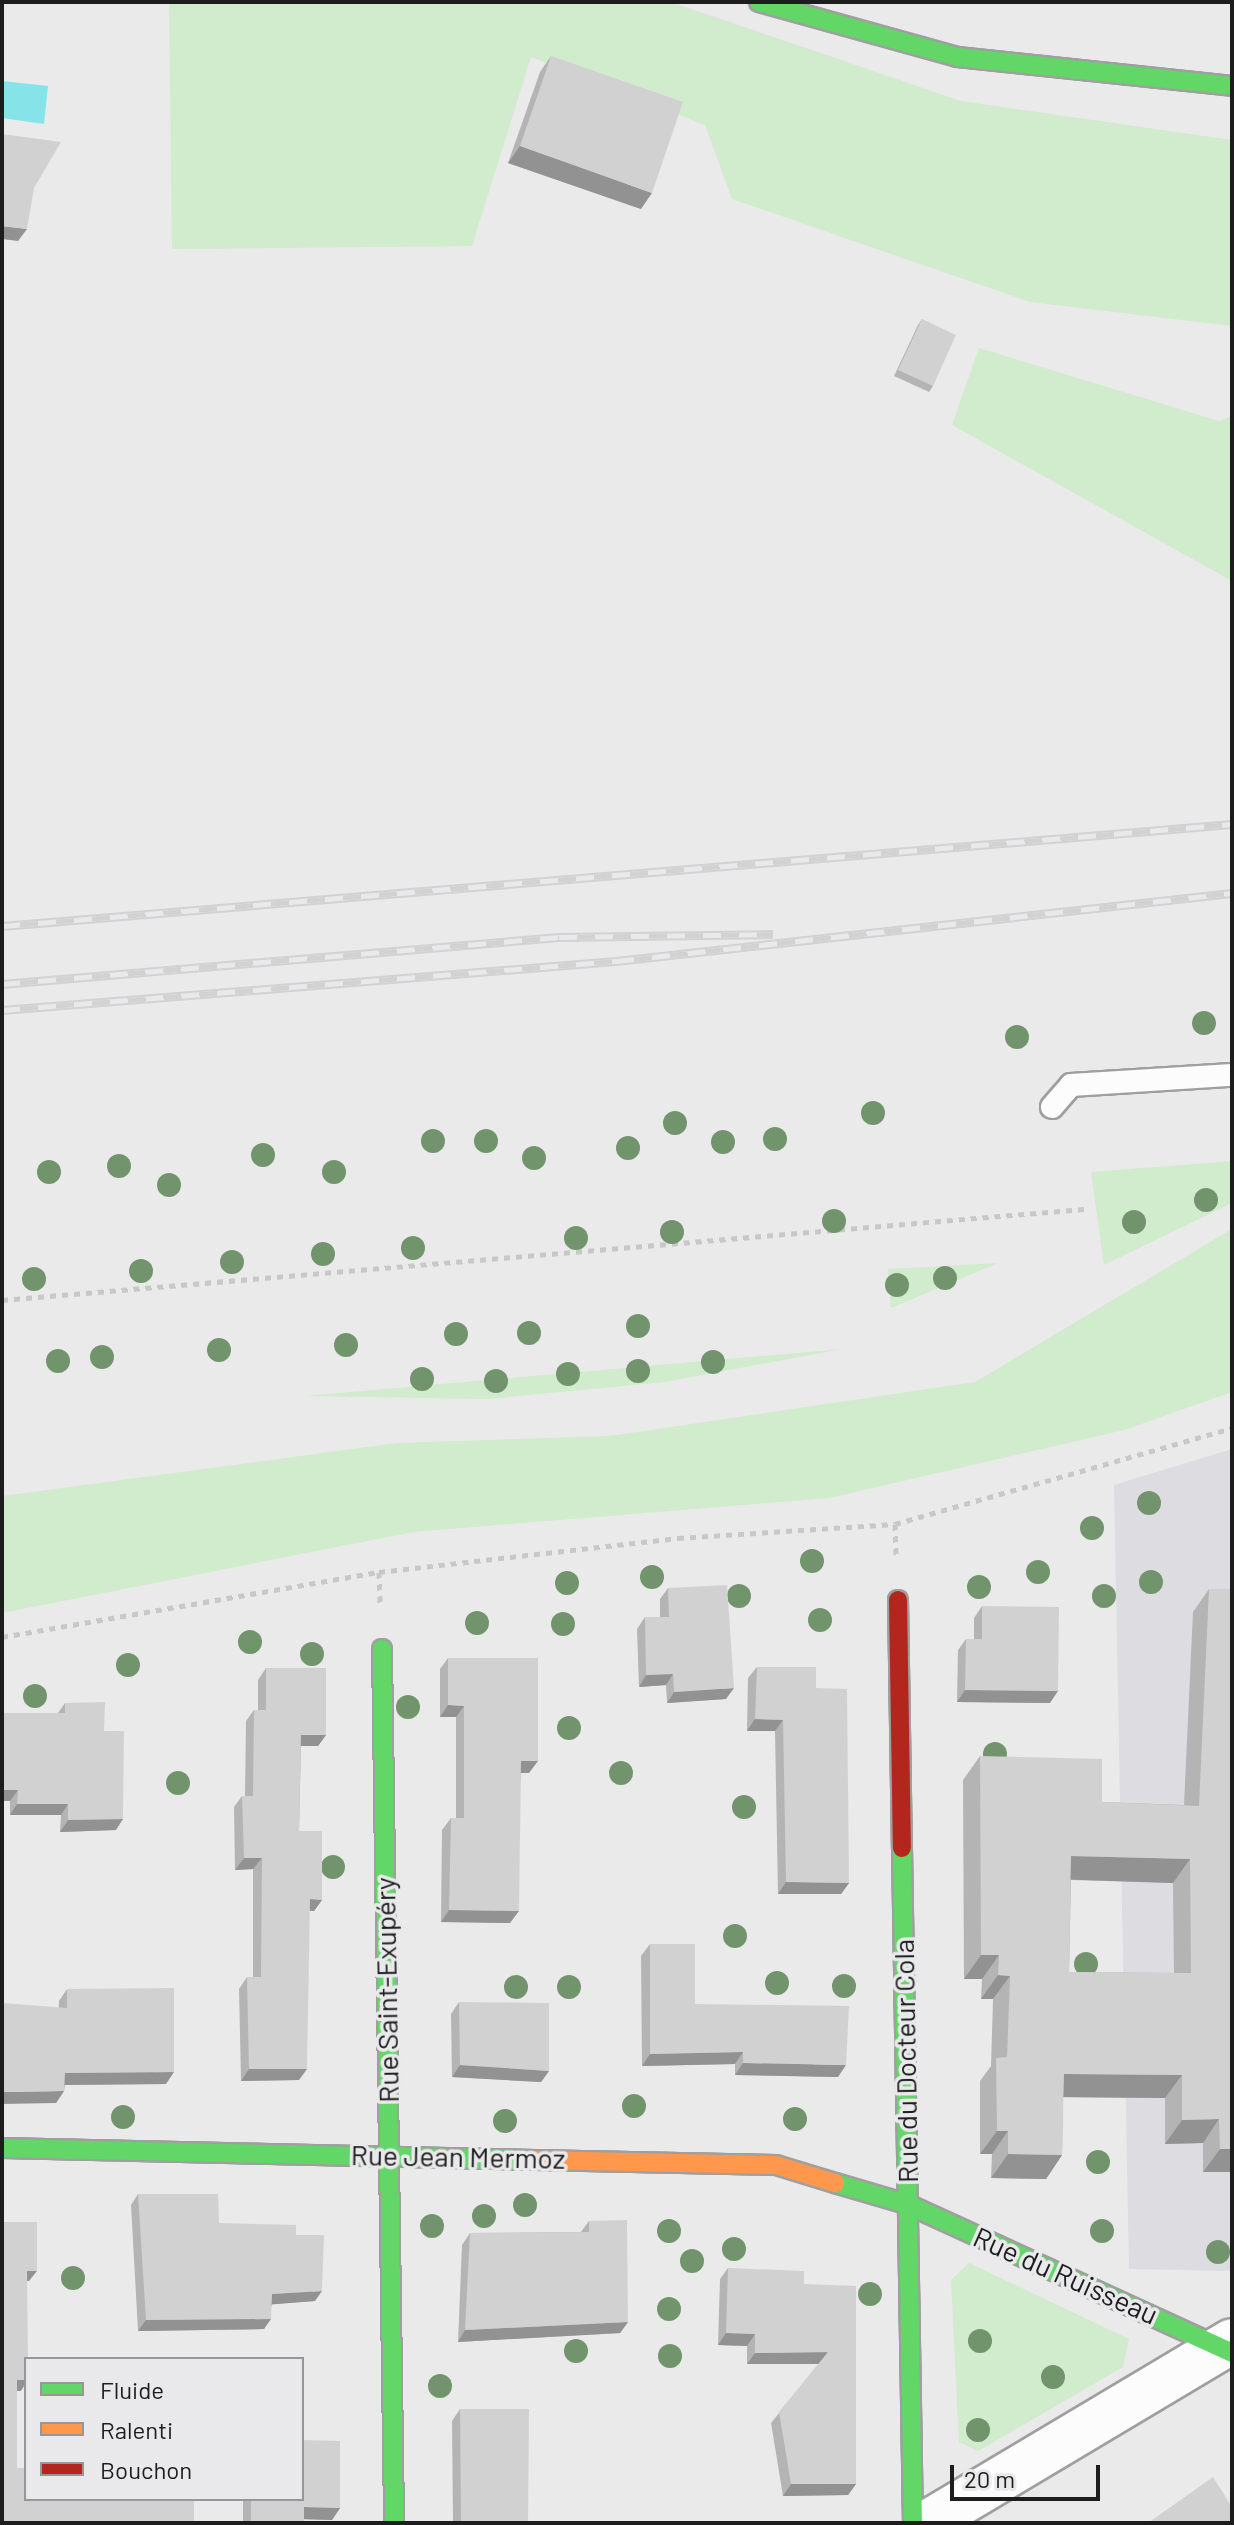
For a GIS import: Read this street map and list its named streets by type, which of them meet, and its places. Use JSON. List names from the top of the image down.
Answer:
{
  "streets": {
    "street": [
      "Rue Saint-Exupéry",
      "Rue du Docteur Cola",
      "Rue Jean Mermoz",
      "Rue du Ruisseau"
    ]
  },
  "crossings": [
    ["Rue Saint-Exupéry", "Rue Jean Mermoz"],
    ["Rue du Docteur Cola", "Rue Jean Mermoz"],
    ["Rue du Docteur Cola", "Rue du Ruisseau"],
    ["Rue Jean Mermoz", "Rue du Ruisseau"]
  ],
  "legend": ["Fluide", "Ralenti", "Bouchon"],
  "scale_bar": "20 m"
}
